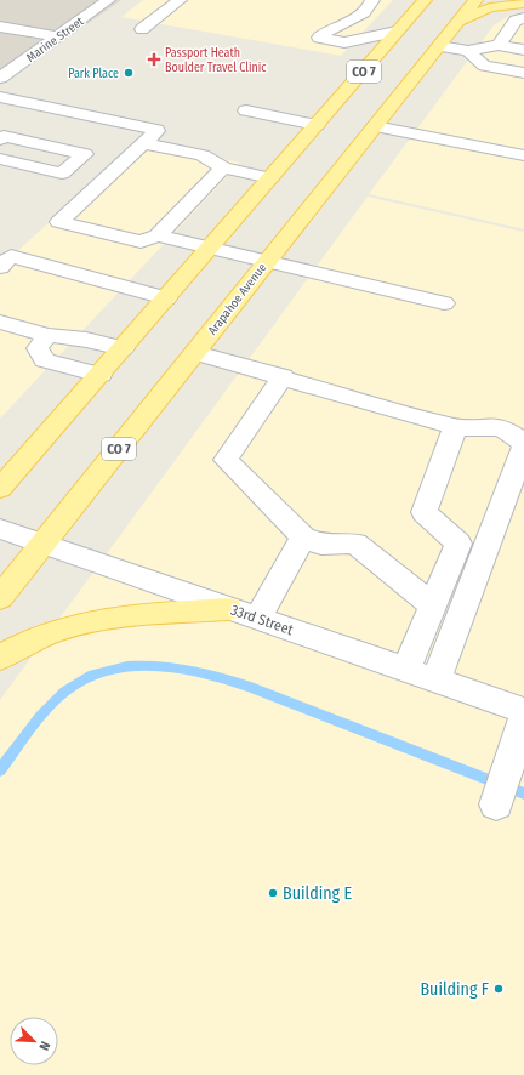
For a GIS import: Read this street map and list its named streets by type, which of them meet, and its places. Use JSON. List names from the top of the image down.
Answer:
{
  "streets": {
    "main road": ["CO 7", "Arapahoe Avenue"],
    "street": ["Marine Street", "33rd Street"]
  },
  "crossings": [
    ["Arapahoe Avenue", "33rd Street"]
  ],
  "places": {
    "health": ["Passport Heath Boulder Travel Clinic"],
    "other": ["Park Place", "Building E", "Building F"]
  },
  "north": "bottom right"
}
